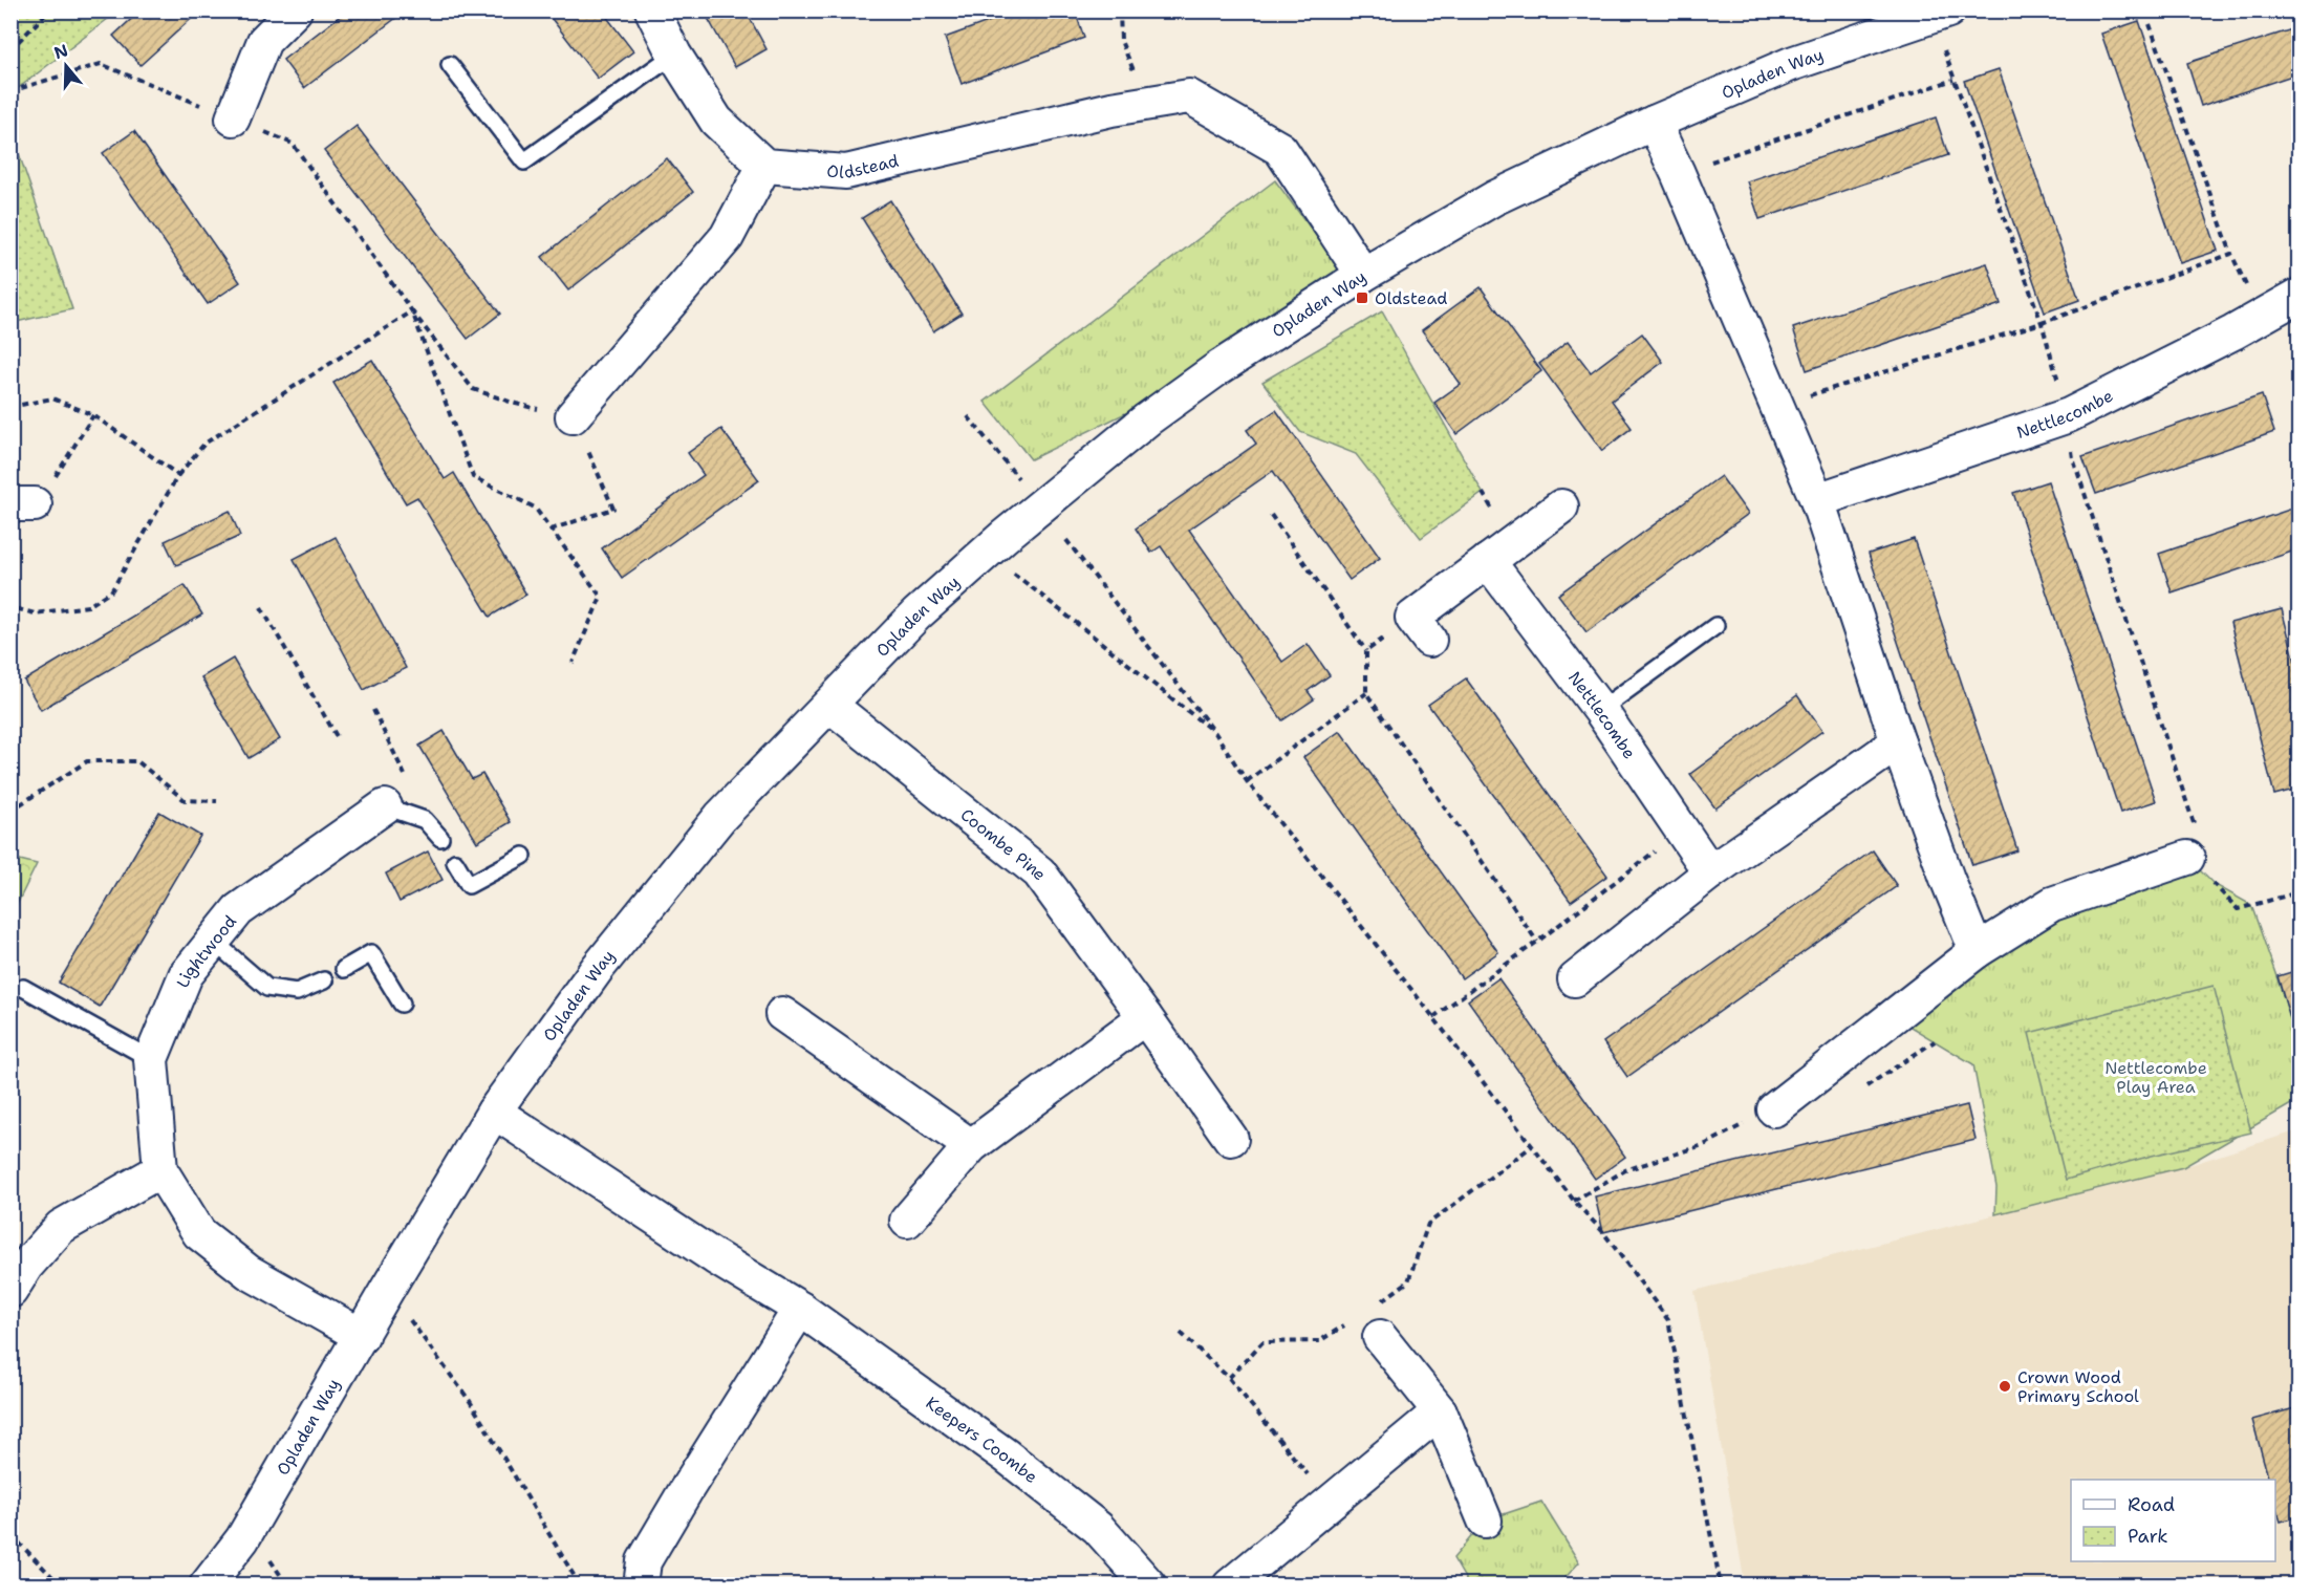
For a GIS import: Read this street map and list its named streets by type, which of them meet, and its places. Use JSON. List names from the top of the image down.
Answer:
{
  "streets": {
    "street": [
      "Opladen Way",
      "Oldstead",
      "Nettlecombe",
      "Coombe Pine",
      "Lightwood",
      "Keepers Coombe"
    ]
  },
  "crossings": [
    ["Opladen Way", "Oldstead"],
    ["Opladen Way", "Coombe Pine"],
    ["Opladen Way", "Lightwood"],
    ["Opladen Way", "Keepers Coombe"]
  ],
  "parks": ["Nettlecombe Play Area"],
  "places": {
    "transit": ["Oldstead"],
    "other": ["Crown Wood Primary School"]
  },
  "legend": ["Road", "Park"],
  "north": "top"
}
